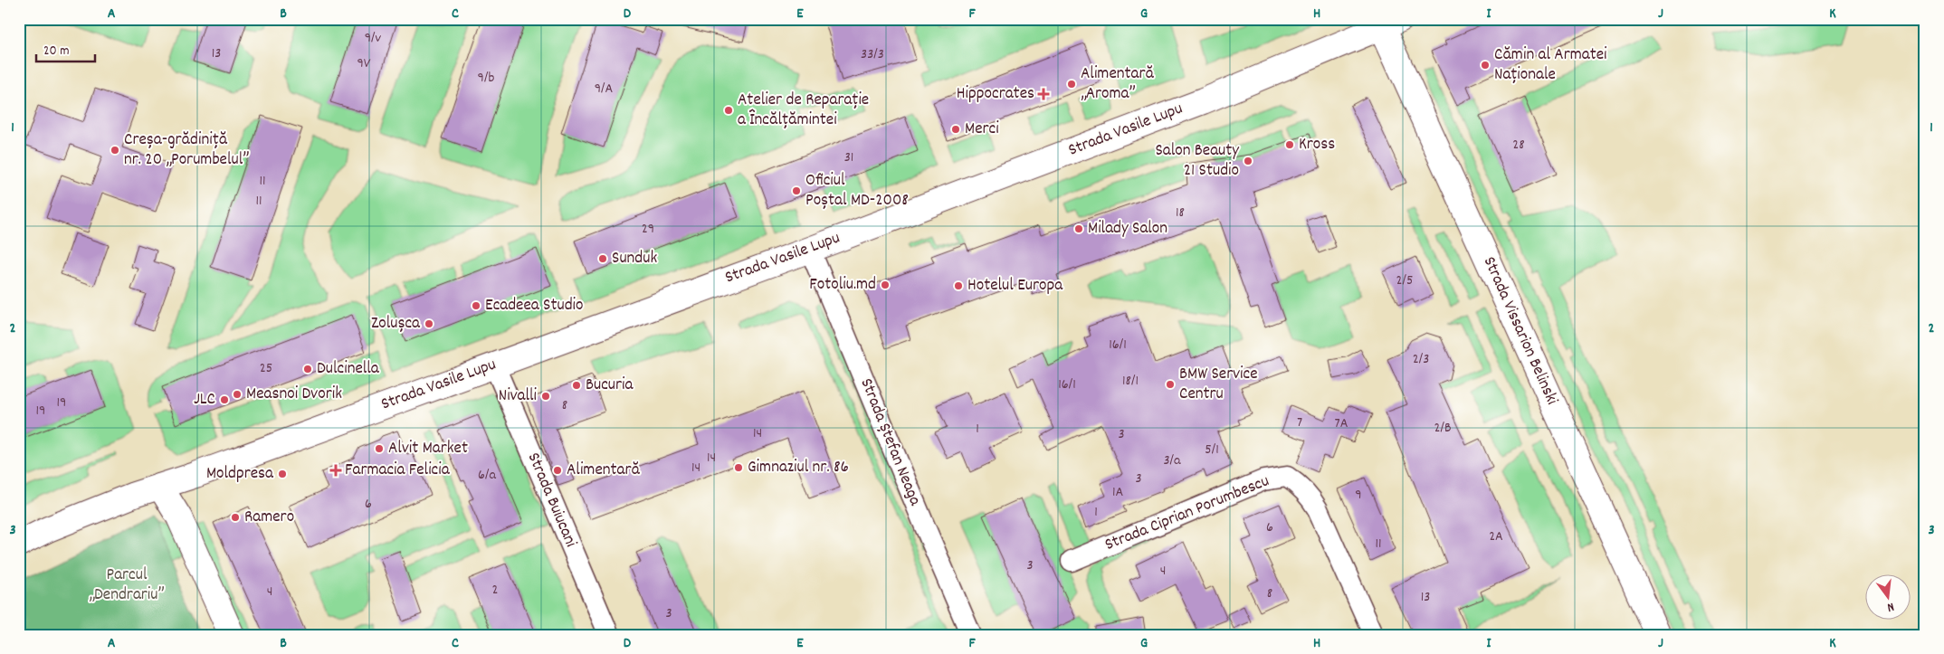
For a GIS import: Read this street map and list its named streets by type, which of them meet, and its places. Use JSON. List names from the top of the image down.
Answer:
{
  "streets": {
    "main road": ["Strada Vasile Lupu", "Strada Vissarion Belinski"],
    "street": ["Strada Ștefan Neaga", "Strada Buiucani", "Strada Ciprian Porumbescu"]
  },
  "crossings": [
    ["Strada Vasile Lupu", "Strada Vissarion Belinski"],
    ["Strada Vasile Lupu", "Strada Ștefan Neaga"],
    ["Strada Vasile Lupu", "Strada Buiucani"]
  ],
  "parks": ["Parcul „Dendrariu”"],
  "places": {
    "other": [
      "Cămin al Armatei Naționale",
      "Alimentară „Aroma”",
      "Atelier de Reparație a Încălțămintei",
      "Merci",
      "Kross",
      "Creșa-grădiniță nr. 20 „Porumbelul”",
      "Salon Beauty 21 Studio",
      "Oficiul Poștal MD-2008",
      "Milady Salon",
      "Sunduk",
      "Fotoliu.md",
      "Hotelul Europa",
      "Ecadeea Studio",
      "Zolușca",
      "Dulcinella",
      "BMW Service Centru",
      "Bucuria",
      "Measnoi Dvorik",
      "Nivalli",
      "JLC",
      "Alvit Market",
      "Gimnaziul nr. 86",
      "Alimentară",
      "Moldpresa",
      "Ramero"
    ],
    "health": ["Hippocrates", "Farmacia Felicia"]
  },
  "house_numbers": [
    "9/v",
    "13",
    "33/3",
    "9V",
    "9/b",
    "9/A",
    "28",
    "31",
    "11",
    "11",
    "18",
    "29",
    "2/5",
    "16/1",
    "2/3",
    "25",
    "18/1",
    "16/1",
    "19",
    "8",
    "19",
    "7",
    "7A",
    "2/B",
    "1",
    "14",
    "3",
    "5/1",
    "14",
    "3/a",
    "14",
    "6/a",
    "3",
    "1A",
    "9",
    "6",
    "1",
    "6",
    "2A",
    "11",
    "3",
    "4",
    "2",
    "4",
    "8",
    "13",
    "3"
  ],
  "scale_bar": "20 m",
  "north": "bottom",
  "grid": {
    "columns": [
      "A",
      "B",
      "C",
      "D",
      "E",
      "F",
      "G",
      "H",
      "I",
      "J",
      "K"
    ],
    "rows": ["1", "2", "3"]
  }
}
